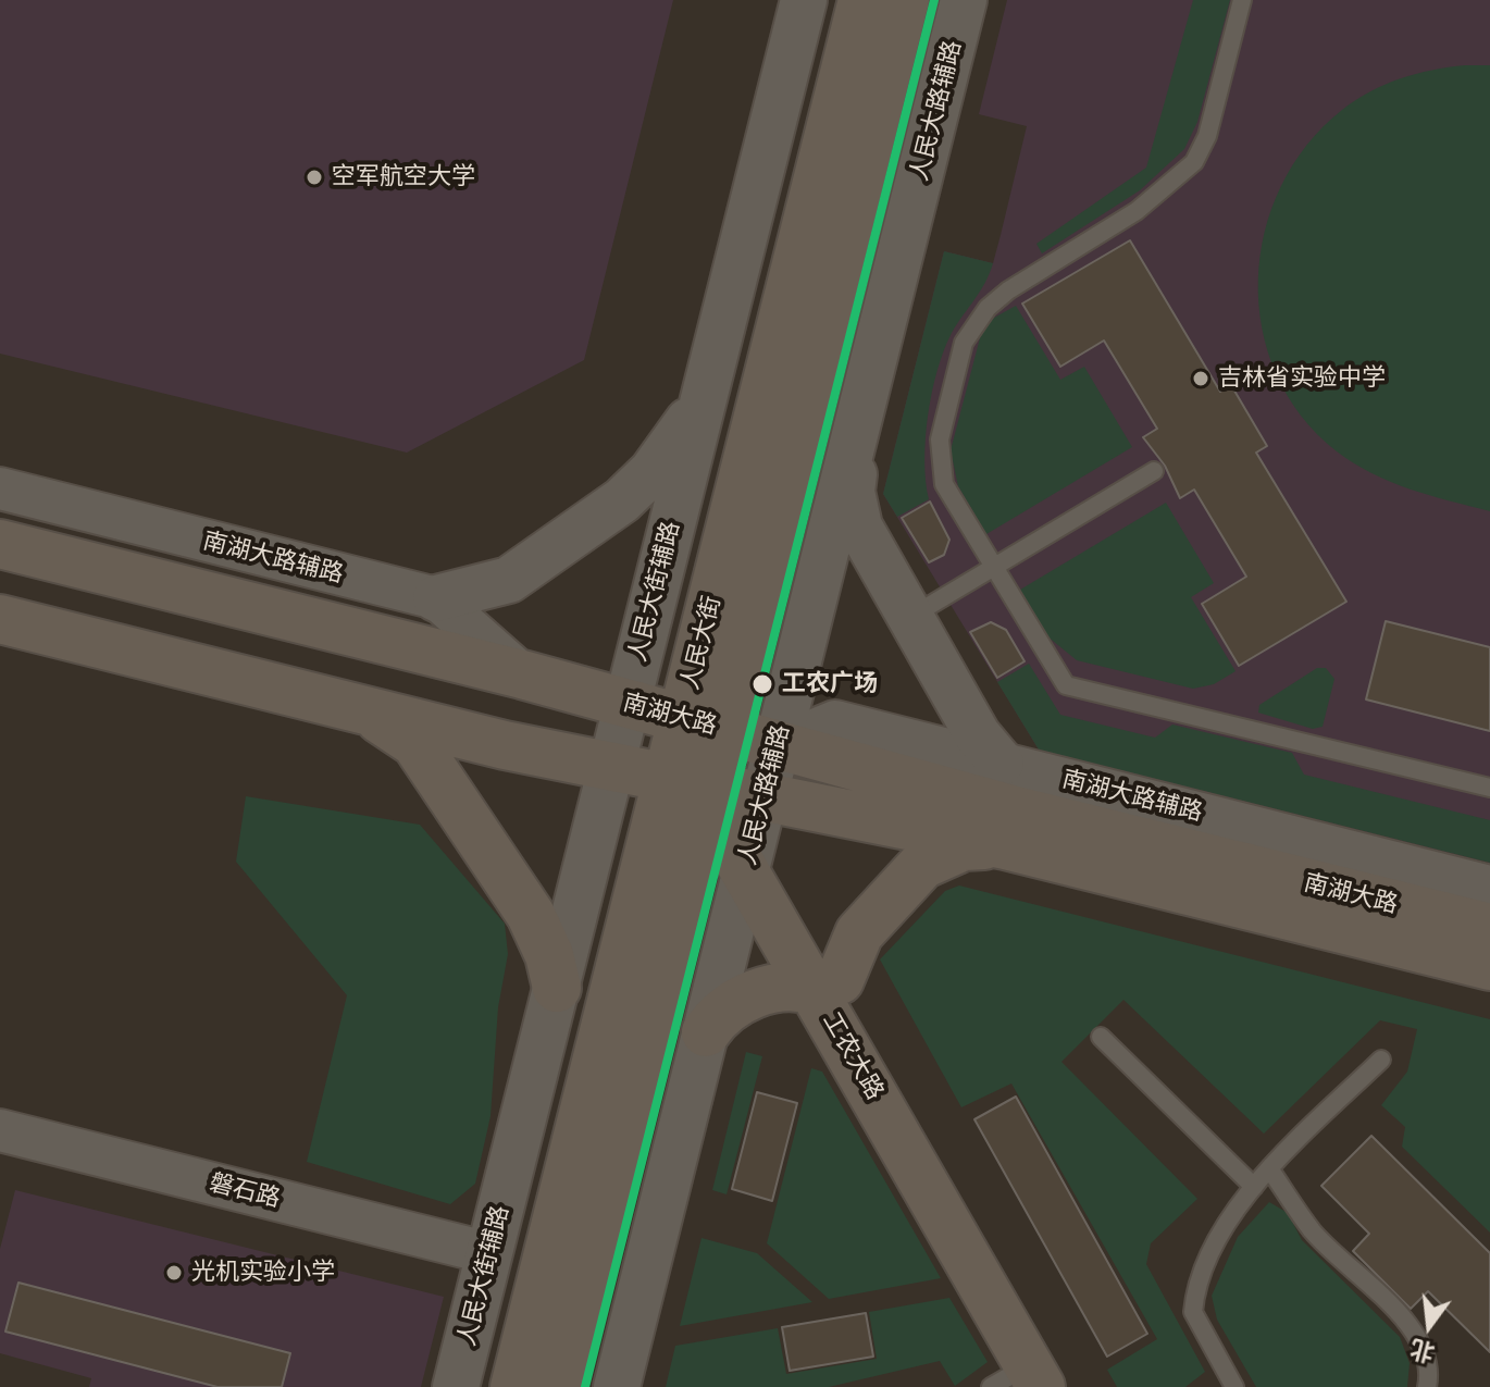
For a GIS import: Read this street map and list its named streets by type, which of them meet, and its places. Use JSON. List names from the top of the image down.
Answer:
{
  "streets": {
    "main road": [
      "人民大路辅路",
      "人民大街辅路",
      "人民大街",
      "南湖大路",
      "工农大路"
    ],
    "street": ["南湖大路辅路", "磐石路"]
  },
  "crossings": [
    ["人民大路辅路", "南湖大路辅路"],
    ["人民大路辅路", "南湖大路"],
    ["人民大路辅路", "工农大路"],
    ["南湖大路辅路", "南湖大路"],
    ["人民大街辅路", "南湖大路"],
    ["人民大街辅路", "磐石路"],
    ["人民大街", "南湖大路"],
    ["人民大街", "工农大路"],
    ["南湖大路", "工农大路"]
  ],
  "places": [
    "空军航空大学",
    "吉林省实验中学",
    "工农广场",
    "光机实验小学"
  ],
  "north": "bottom"
}
